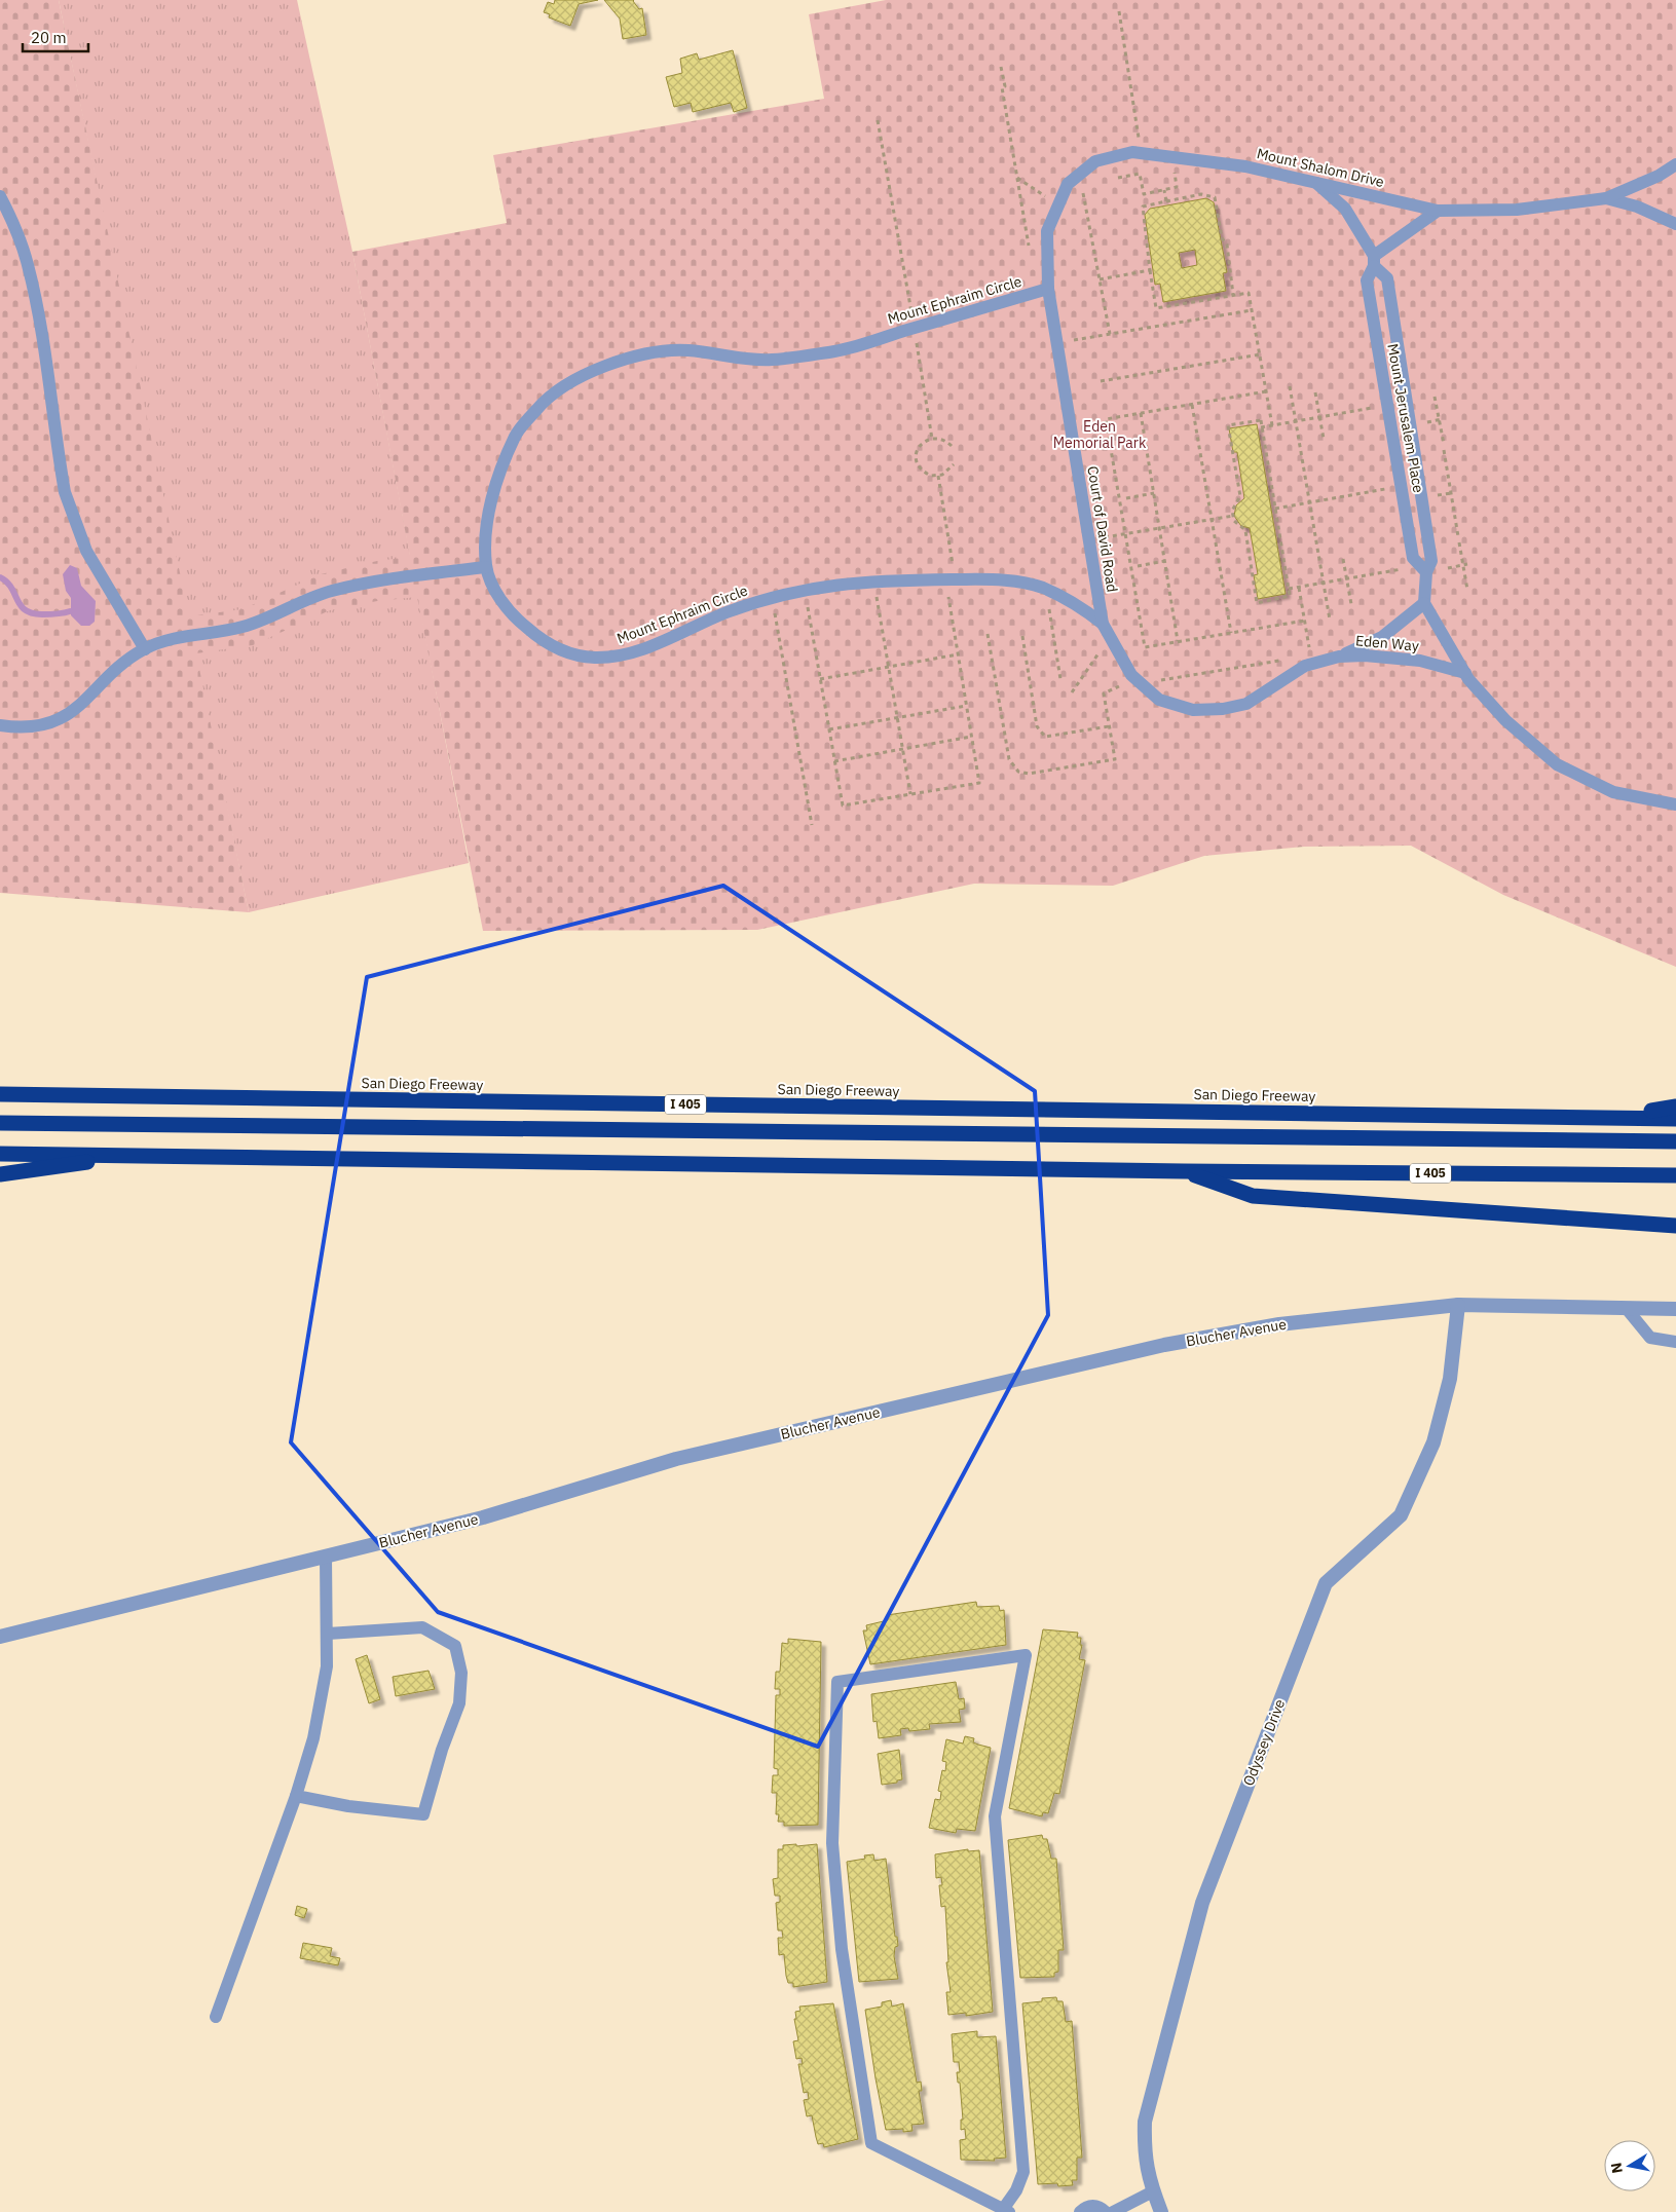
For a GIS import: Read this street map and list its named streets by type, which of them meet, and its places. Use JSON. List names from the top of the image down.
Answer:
{
  "streets": {
    "highway": ["San Diego Freeway", "I 405"],
    "street": ["Blucher Avenue", "Odyssey Drive"],
    "lane": [
      "Mount Shalom Drive",
      "Mount Ephraim Circle",
      "Mount Jerusalem Place",
      "Court of David Road",
      "Eden Way"
    ]
  },
  "crossings": [
    ["Mount Shalom Drive", "Mount Ephraim Circle"],
    ["Mount Shalom Drive", "Mount Jerusalem Place"],
    ["Mount Shalom Drive", "Court of David Road"],
    ["Mount Ephraim Circle", "Court of David Road"],
    ["Mount Ephraim Circle", "Eden Way"],
    ["Court of David Road", "Eden Way"],
    ["Blucher Avenue", "Odyssey Drive"]
  ],
  "parks": ["Eden Memorial Park"],
  "scale_bar": "20 m",
  "north": "left"
}
